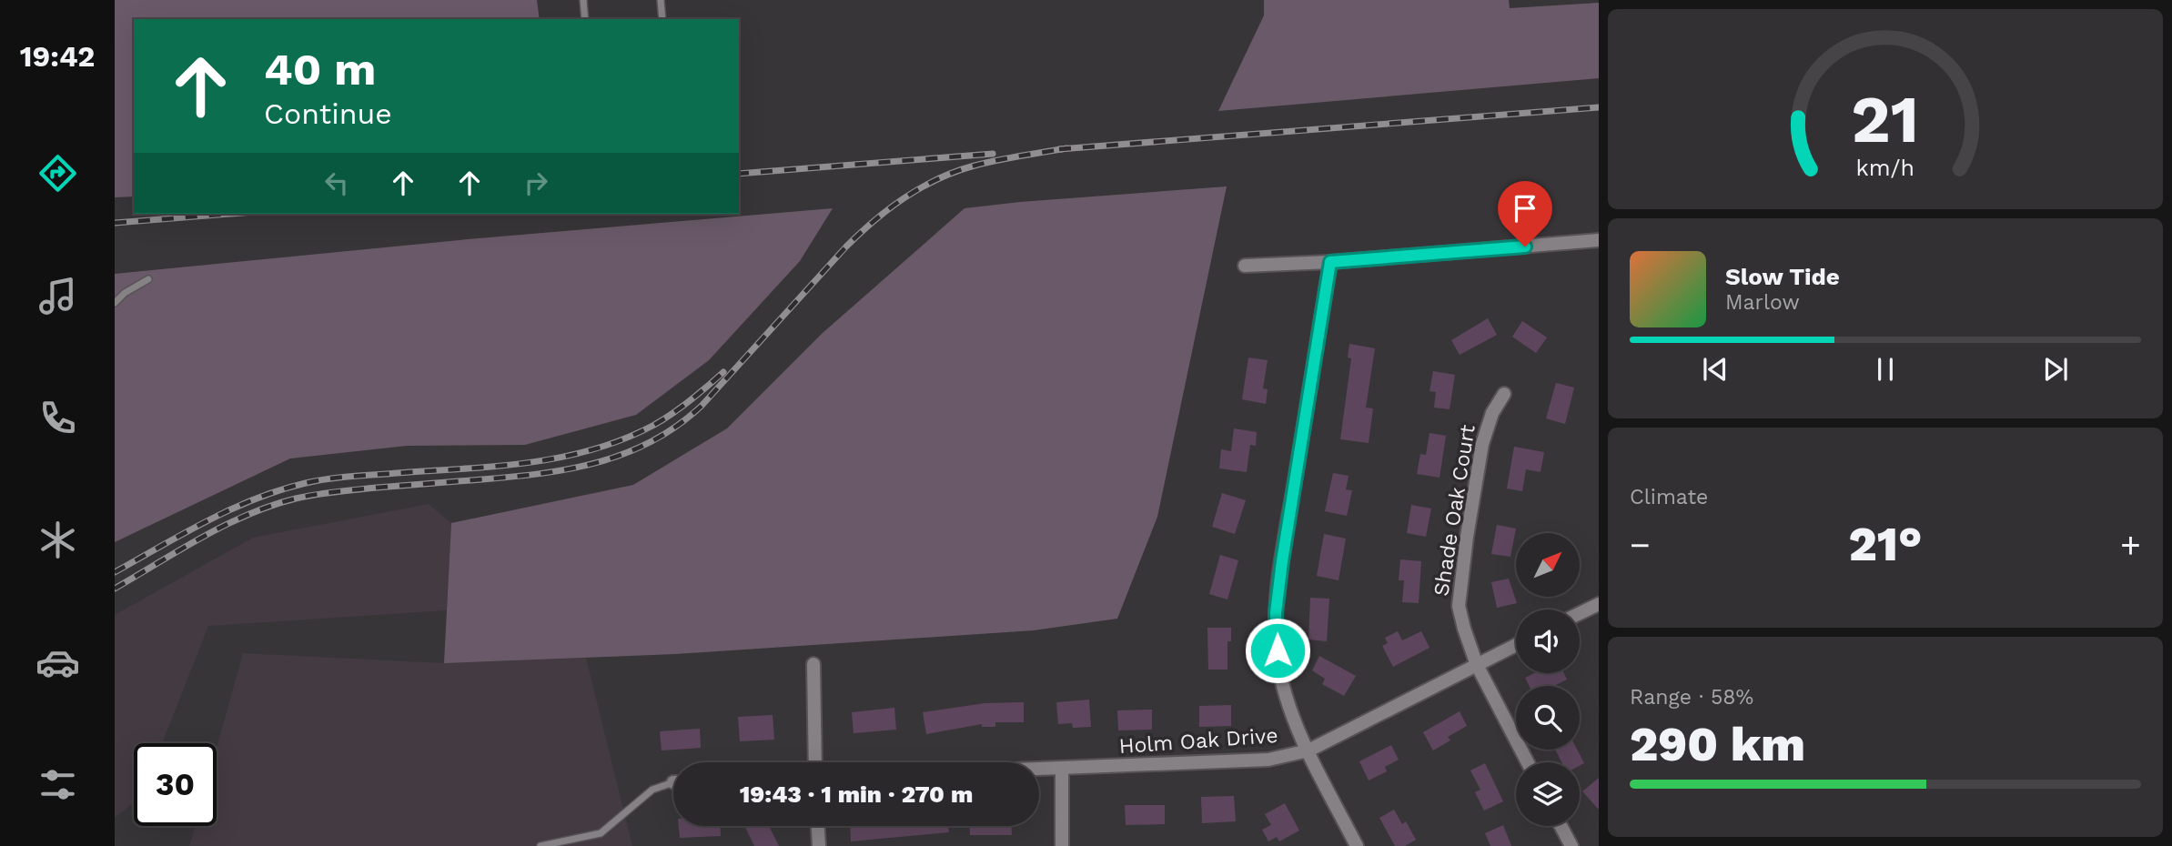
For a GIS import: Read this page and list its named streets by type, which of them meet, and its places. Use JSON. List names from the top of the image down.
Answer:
{
  "streets": {
    "street": ["Shade Oak Court", "Holm Oak Drive"]
  },
  "crossings": [
    ["Shade Oak Court", "Holm Oak Drive"]
  ],
  "north": "top right",
  "page": {
    "tabs": "19:42",
    "turn": ["40 m", "Continue"],
    "song": ["Slow Tide", "Marlow"],
    "tile": [
      "Climate",
      ["Range · 58%", "290 km"]
    ],
    "heat": ["−", "21°", "+"],
    "limit": "30",
    "trip": "19:43 · 1 min · 270 m",
    "gauge": ["21", "km/h"]
  }
}
